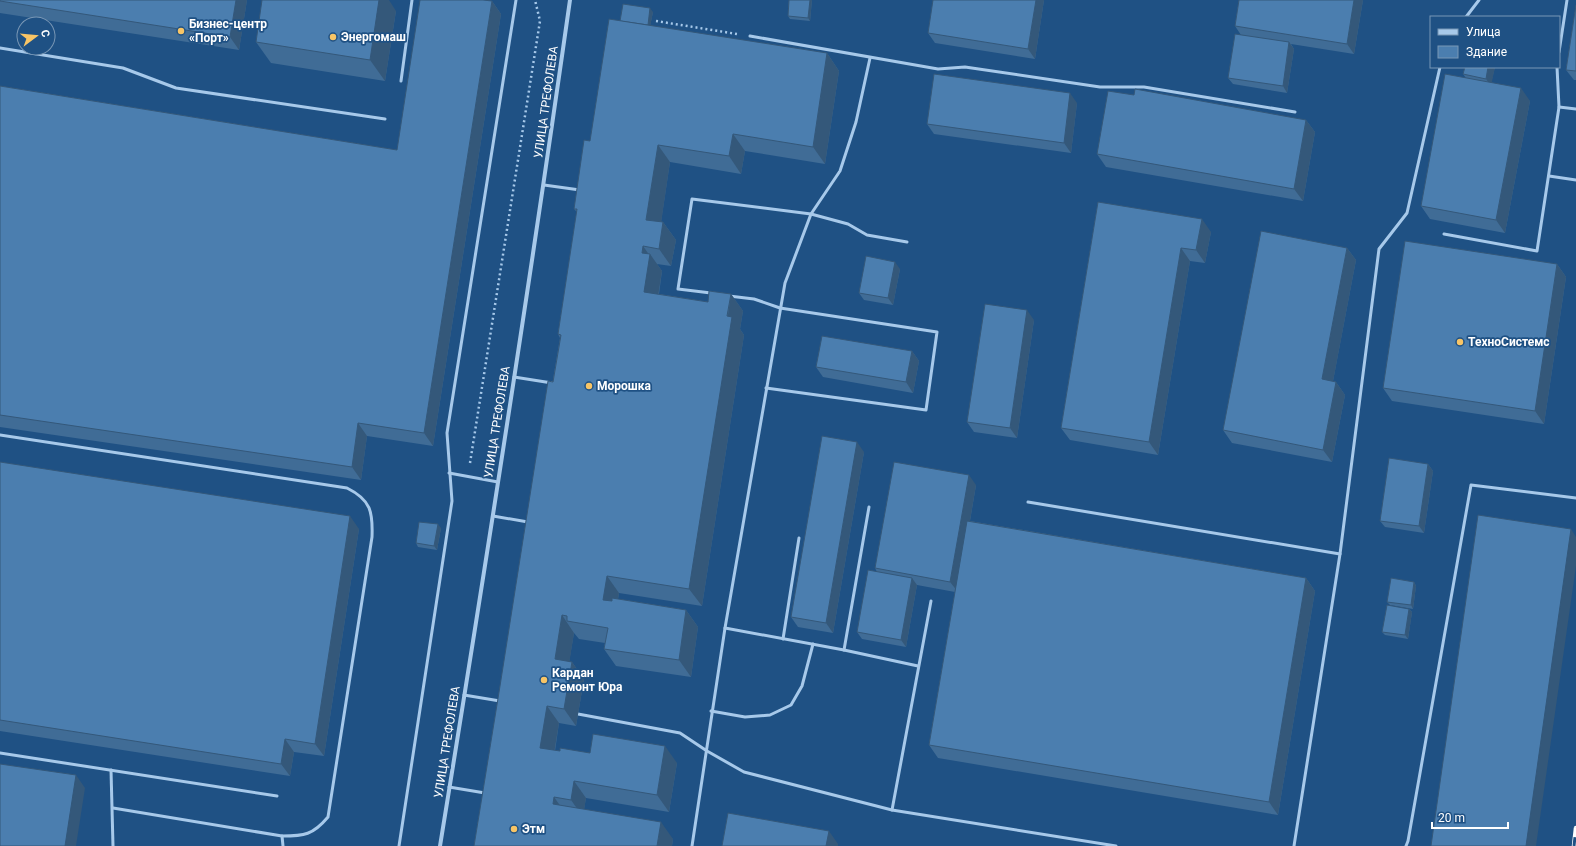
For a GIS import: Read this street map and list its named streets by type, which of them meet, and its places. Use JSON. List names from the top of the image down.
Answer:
{
  "streets": {
    "street": ["УЛИЦА ТРЕФОЛЕВА"]
  },
  "places": [
    "Бизнес-центр «Порт»",
    "Энергомаш",
    "ТехноСистемс",
    "Морошка",
    "Кардан Ремонт Юра",
    "Этм"
  ],
  "legend": ["Улица", "Здание"],
  "scale_bar": "20 m",
  "north": "right"
}
